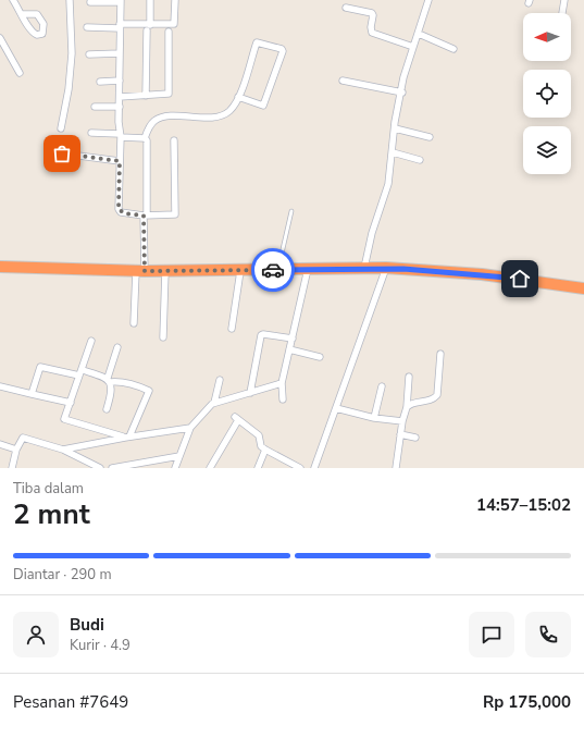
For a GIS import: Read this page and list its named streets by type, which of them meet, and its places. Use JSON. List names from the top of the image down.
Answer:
{
  "north": "left",
  "page": {
    "heading": ["2 mnt", "Tiba dalam", "14:57–15:02"],
    "panel": [
      "Budi",
      "Kurir · 4.9",
      "Pesanan #7649",
      "Rp 175,000"
    ],
    "bar": "Diantar · 290 m"
  }
}
